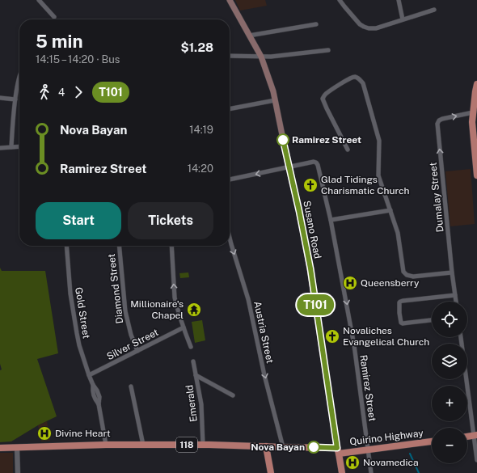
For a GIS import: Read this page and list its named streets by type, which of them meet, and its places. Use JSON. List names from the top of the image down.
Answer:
{
  "streets": {
    "main road": ["Susano Road", "Quirino Highway", "118"],
    "street": [
      "Dumalay Street",
      "Diamond Street",
      "Gold Street",
      "Austria Street",
      "Silver Street",
      "Ramirez Street",
      "Emerald"
    ]
  },
  "crossings": [
    ["Susano Road", "Ramirez Street"],
    ["Susano Road", "Quirino Highway"],
    ["Susano Road", "118"],
    ["Diamond Street", "Silver Street"],
    ["Gold Street", "Silver Street"],
    ["Gold Street", "118"],
    ["Austria Street", "118"],
    ["Ramirez Street", "Quirino Highway"],
    ["Emerald", "118"],
    ["Quirino Highway", "118"]
  ],
  "one_way": ["Dumalay Street", "Austria Street", "Ramirez Street"],
  "places": {
    "other": ["Ramirez Street", "Nova Bayan"],
    "church": ["Glad Tidings Charismatic Church", "Novaliches Evangelical Church"],
    "hospital": ["Queensberry", "Divine Heart", "Novamedica"],
    "temple": ["Millionaire's Chapel"]
  },
  "lines": ["bus line T101"],
  "page": {
    "on_map": "T101",
    "heading": ["5 min", "14:15 – 14:20 · Bus", "$1.28"],
    "legs": ["4", "T101"],
    "list": [
      {
        "name": "Nova Bayan",
        "value": "14:19"
      },
      {
        "name": "Ramirez Street",
        "value": "14:20"
      }
    ],
    "buttons": ["Start", "Tickets"],
    "map_buttons": ["+", "−"]
  }
}
